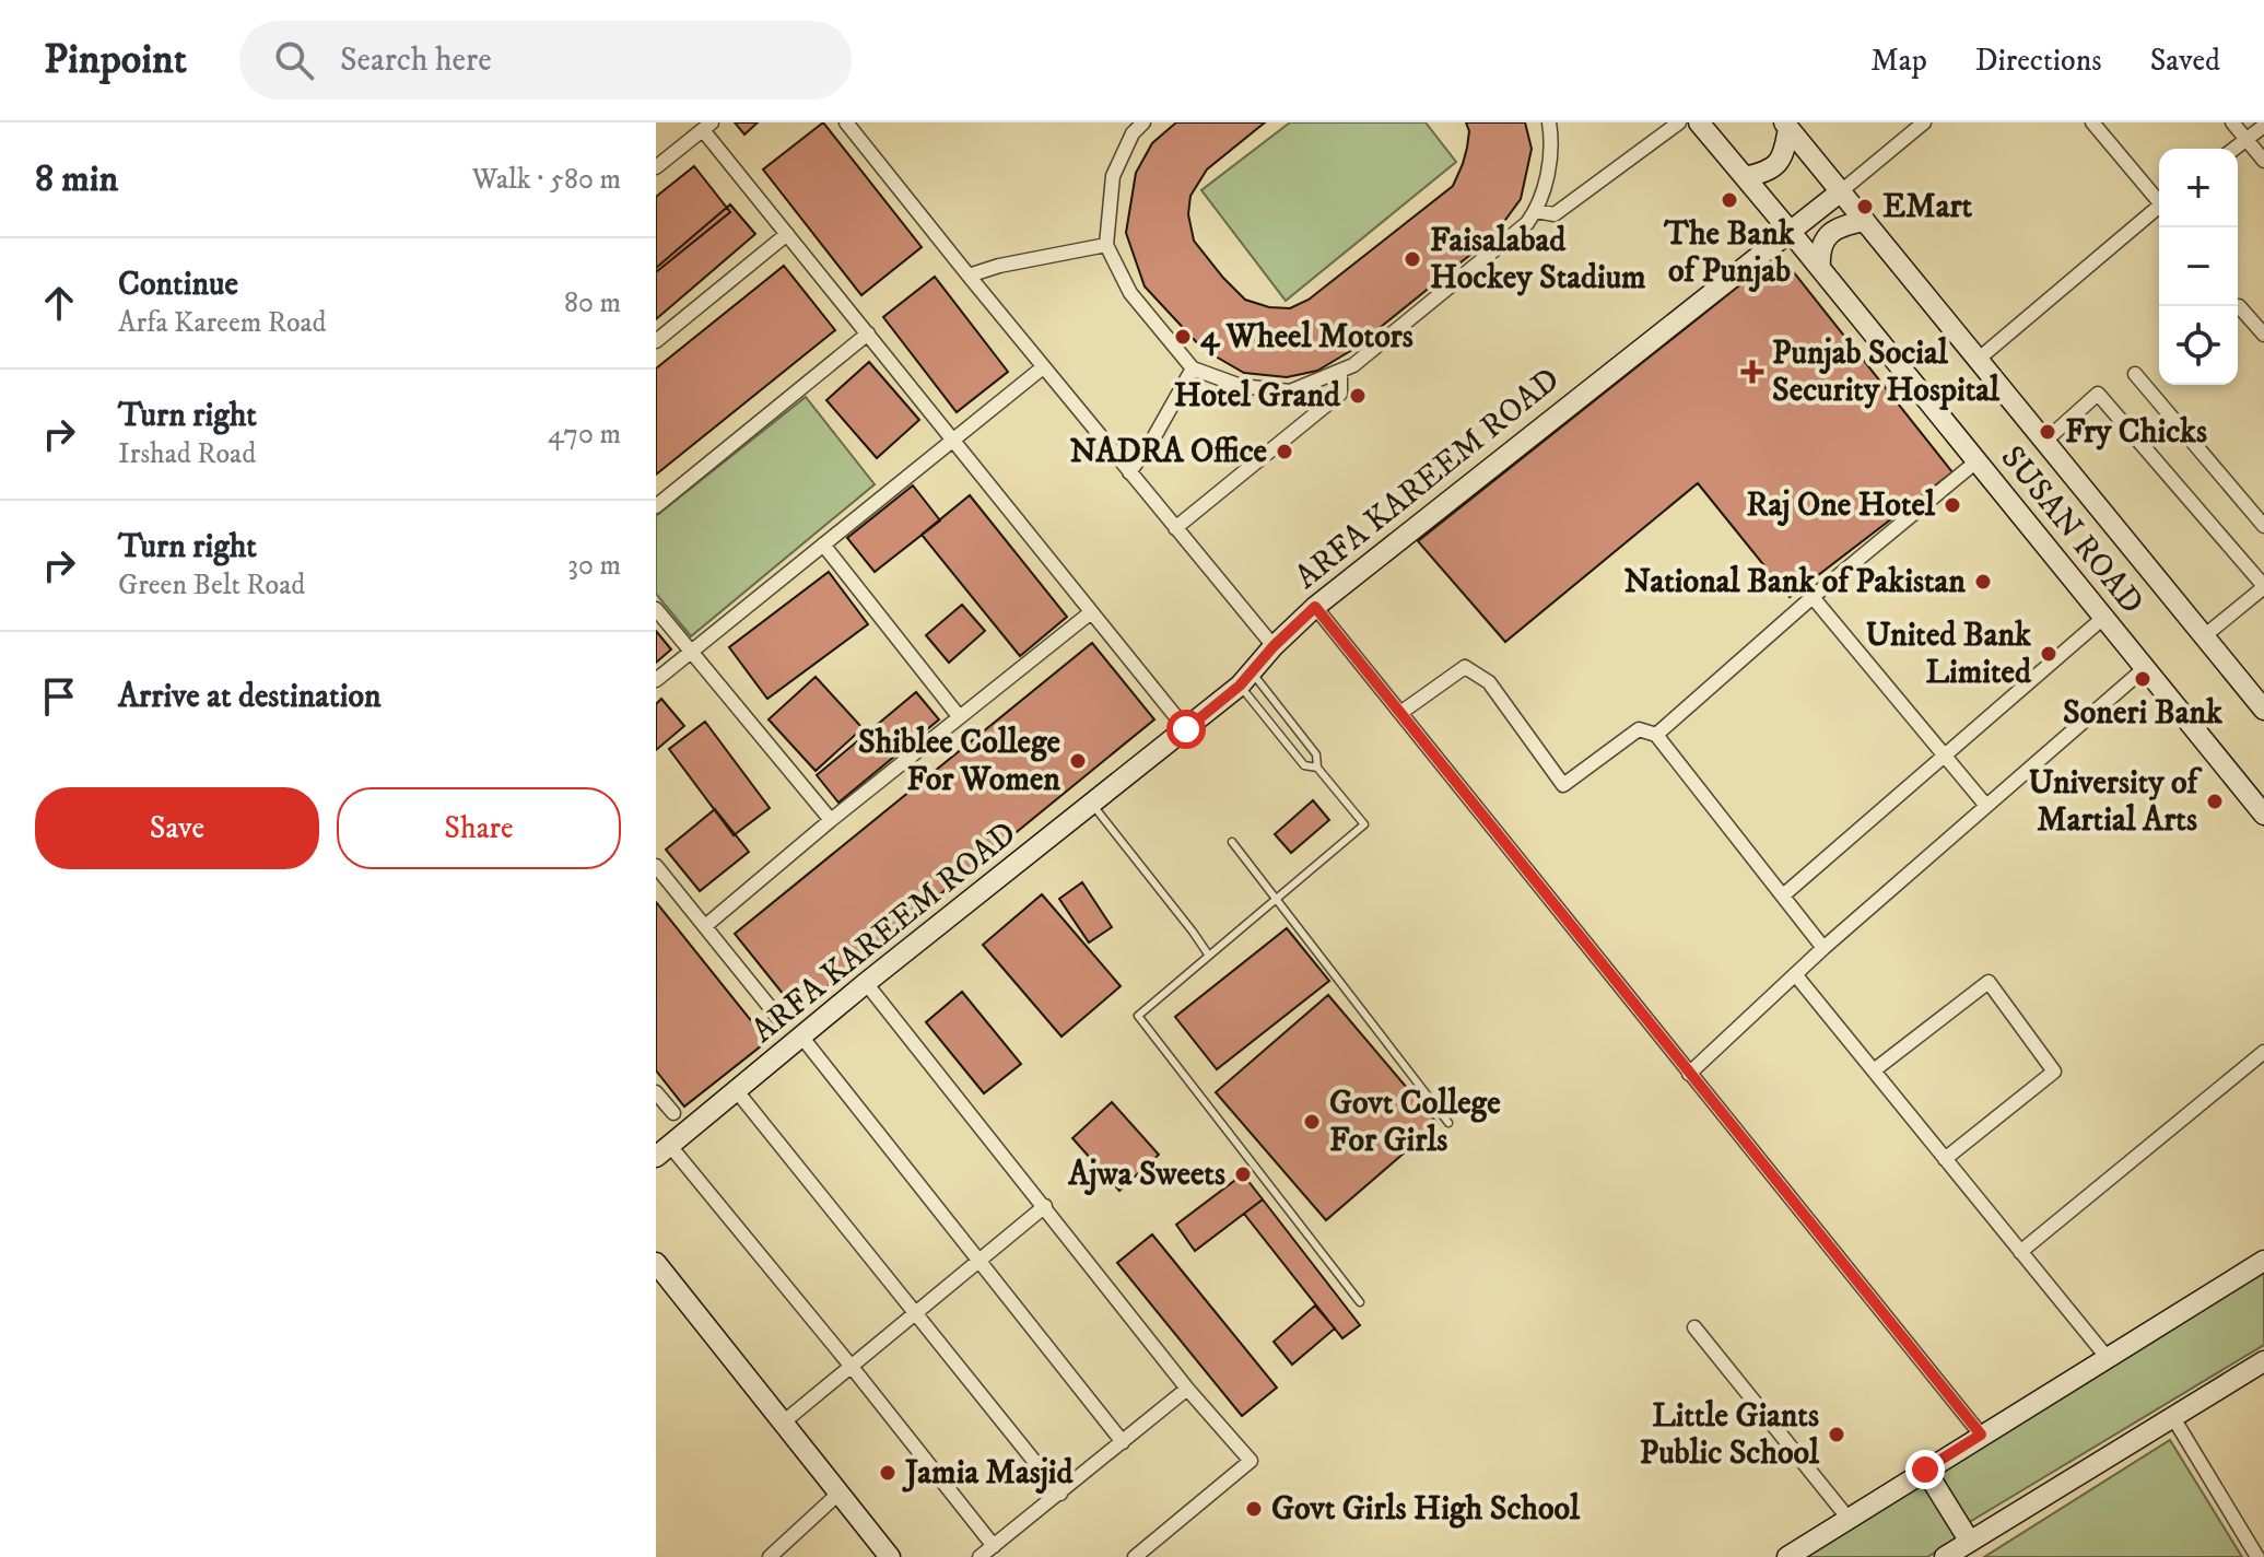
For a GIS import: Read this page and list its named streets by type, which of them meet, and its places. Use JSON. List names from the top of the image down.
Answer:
{
  "streets": {
    "street": ["ARFA KAREEM ROAD", "SUSAN ROAD"]
  },
  "crossings": [
    ["ARFA KAREEM ROAD", "SUSAN ROAD"]
  ],
  "places": {
    "other": [
      "The Bank of Punjab",
      "EMart",
      "Faisalabad Hockey Stadium",
      "4 Wheel Motors",
      "Hotel Grand",
      "Fry Chicks",
      "NADRA Office",
      "Raj One Hotel",
      "National Bank of Pakistan",
      "United Bank Limited",
      "Soneri Bank",
      "Shiblee College For Women",
      "University of Martial Arts",
      "Govt College For Girls",
      "Ajwa Sweets",
      "Little Giants Public School",
      "Jamia Masjid",
      "Govt Girls High School"
    ],
    "health": ["Punjab Social Security Hospital"]
  },
  "page": {
    "header": "Pinpoint",
    "search": "Search here",
    "nav": ["Map", "Directions", "Saved"],
    "heading": ["8 min", "Walk · 580 m"],
    "map_buttons": ["+", "−"],
    "list": [
      ["Continue", "Arfa Kareem Road", "80 m"],
      ["Turn right", "Irshad Road", "470 m"],
      ["Turn right", "Green Belt Road", "30 m"],
      "Arrive at destination"
    ],
    "buttons": ["Save", "Share"]
  }
}
